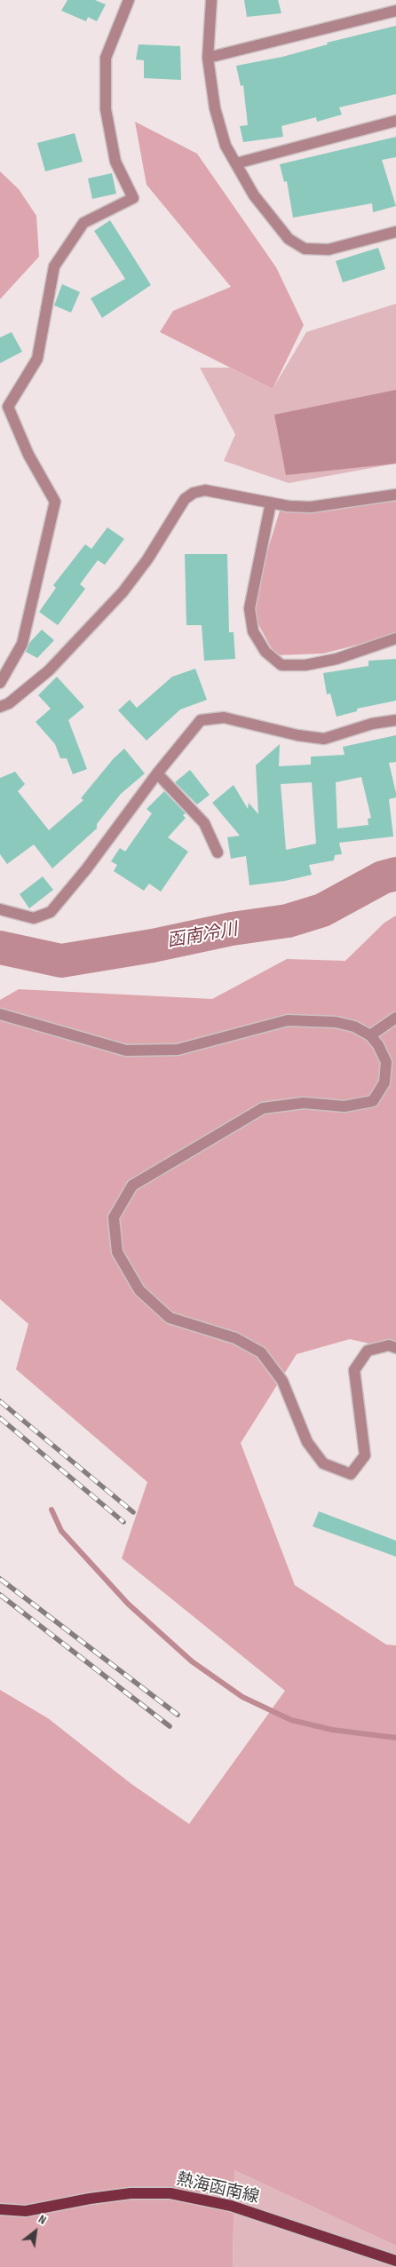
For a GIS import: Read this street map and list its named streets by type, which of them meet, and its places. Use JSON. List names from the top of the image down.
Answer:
{
  "streets": {
    "main road": ["熱海函南線"]
  },
  "water": ["函南冷川"],
  "north": "top right"
}
